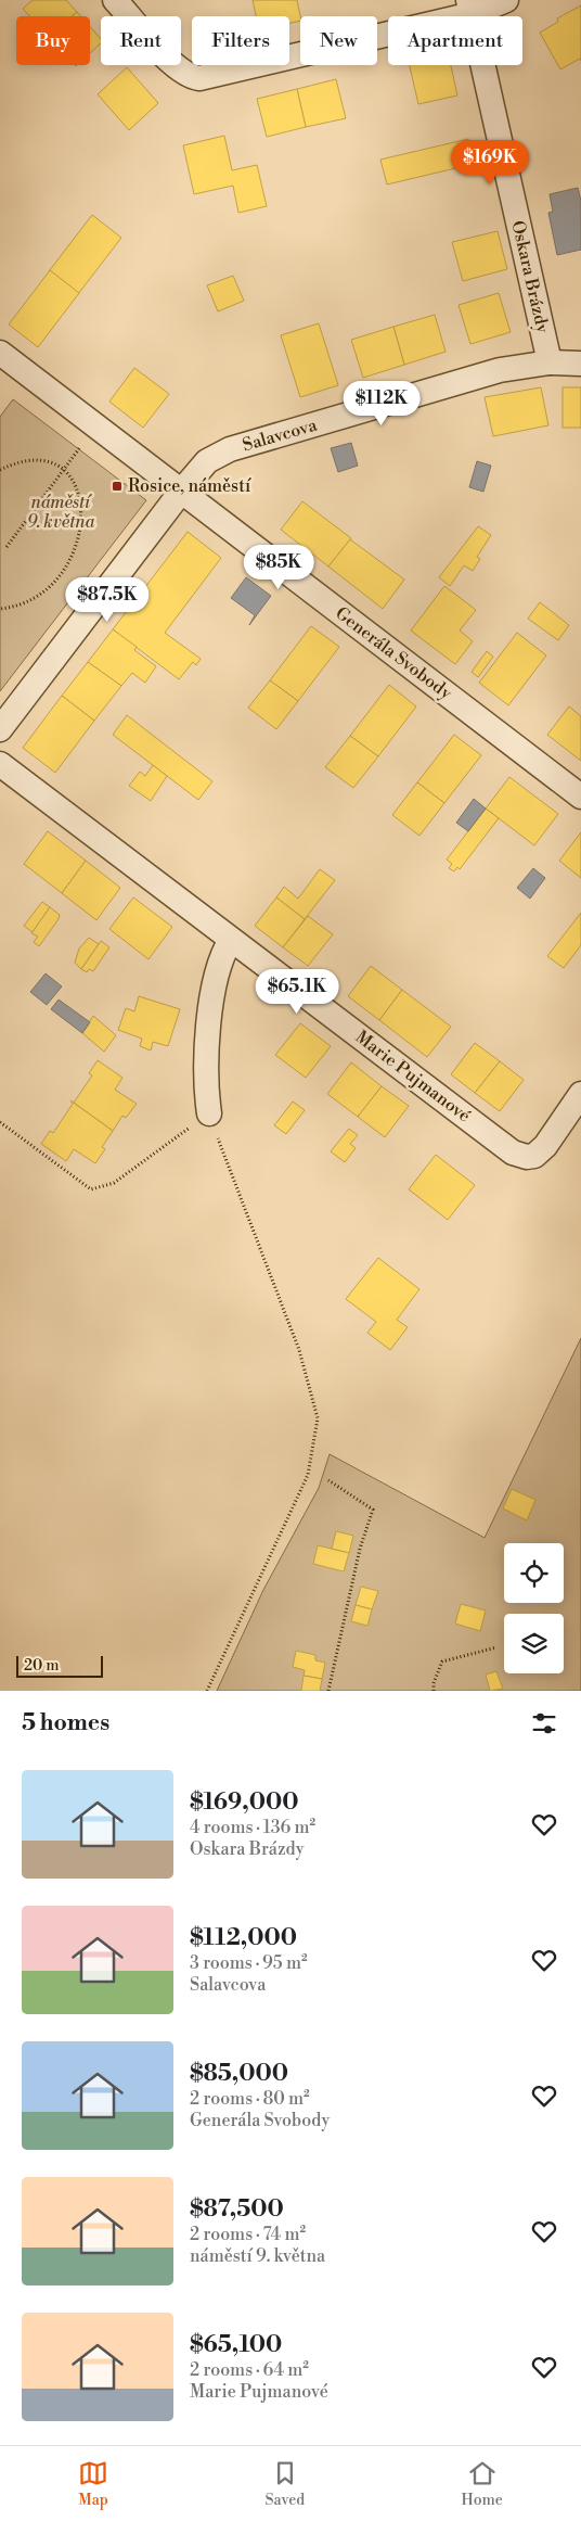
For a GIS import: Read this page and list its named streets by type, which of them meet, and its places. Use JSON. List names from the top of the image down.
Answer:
{
  "streets": {
    "street": [
      "Oskara Brázdy",
      "Salavcova",
      "Generála Svobody",
      "Marie Pujmanové"
    ]
  },
  "crossings": [
    ["Oskara Brázdy", "Salavcova"],
    ["Salavcova", "Generála Svobody"]
  ],
  "parks": ["náměstí 9. května"],
  "places": {
    "transit": ["Rosice, náměstí"]
  },
  "scale_bar": "20 m",
  "page": {
    "chip": [
      "Buy",
      "Rent",
      "Filters",
      "New",
      "Apartment"
    ],
    "price": [
      "$169K",
      "$112K",
      "$85K",
      "$87.5K",
      "$65.1K"
    ],
    "scale": "20 m",
    "heading": "5 homes",
    "list": [
      {
        "name": "$169,000",
        "note": "4 rooms · 136 m² · Oskara Brázdy"
      },
      {
        "name": "$112,000",
        "note": "3 rooms · 95 m² · Salavcova"
      },
      {
        "name": "$85,000",
        "note": "2 rooms · 80 m² · Generála Svobody"
      },
      {
        "name": "$87,500",
        "note": "2 rooms · 74 m² · náměstí 9. května"
      },
      {
        "name": "$65,100",
        "note": "2 rooms · 64 m² · Marie Pujmanové"
      }
    ],
    "tabs": ["Map", "Saved", "Home"]
  }
}
